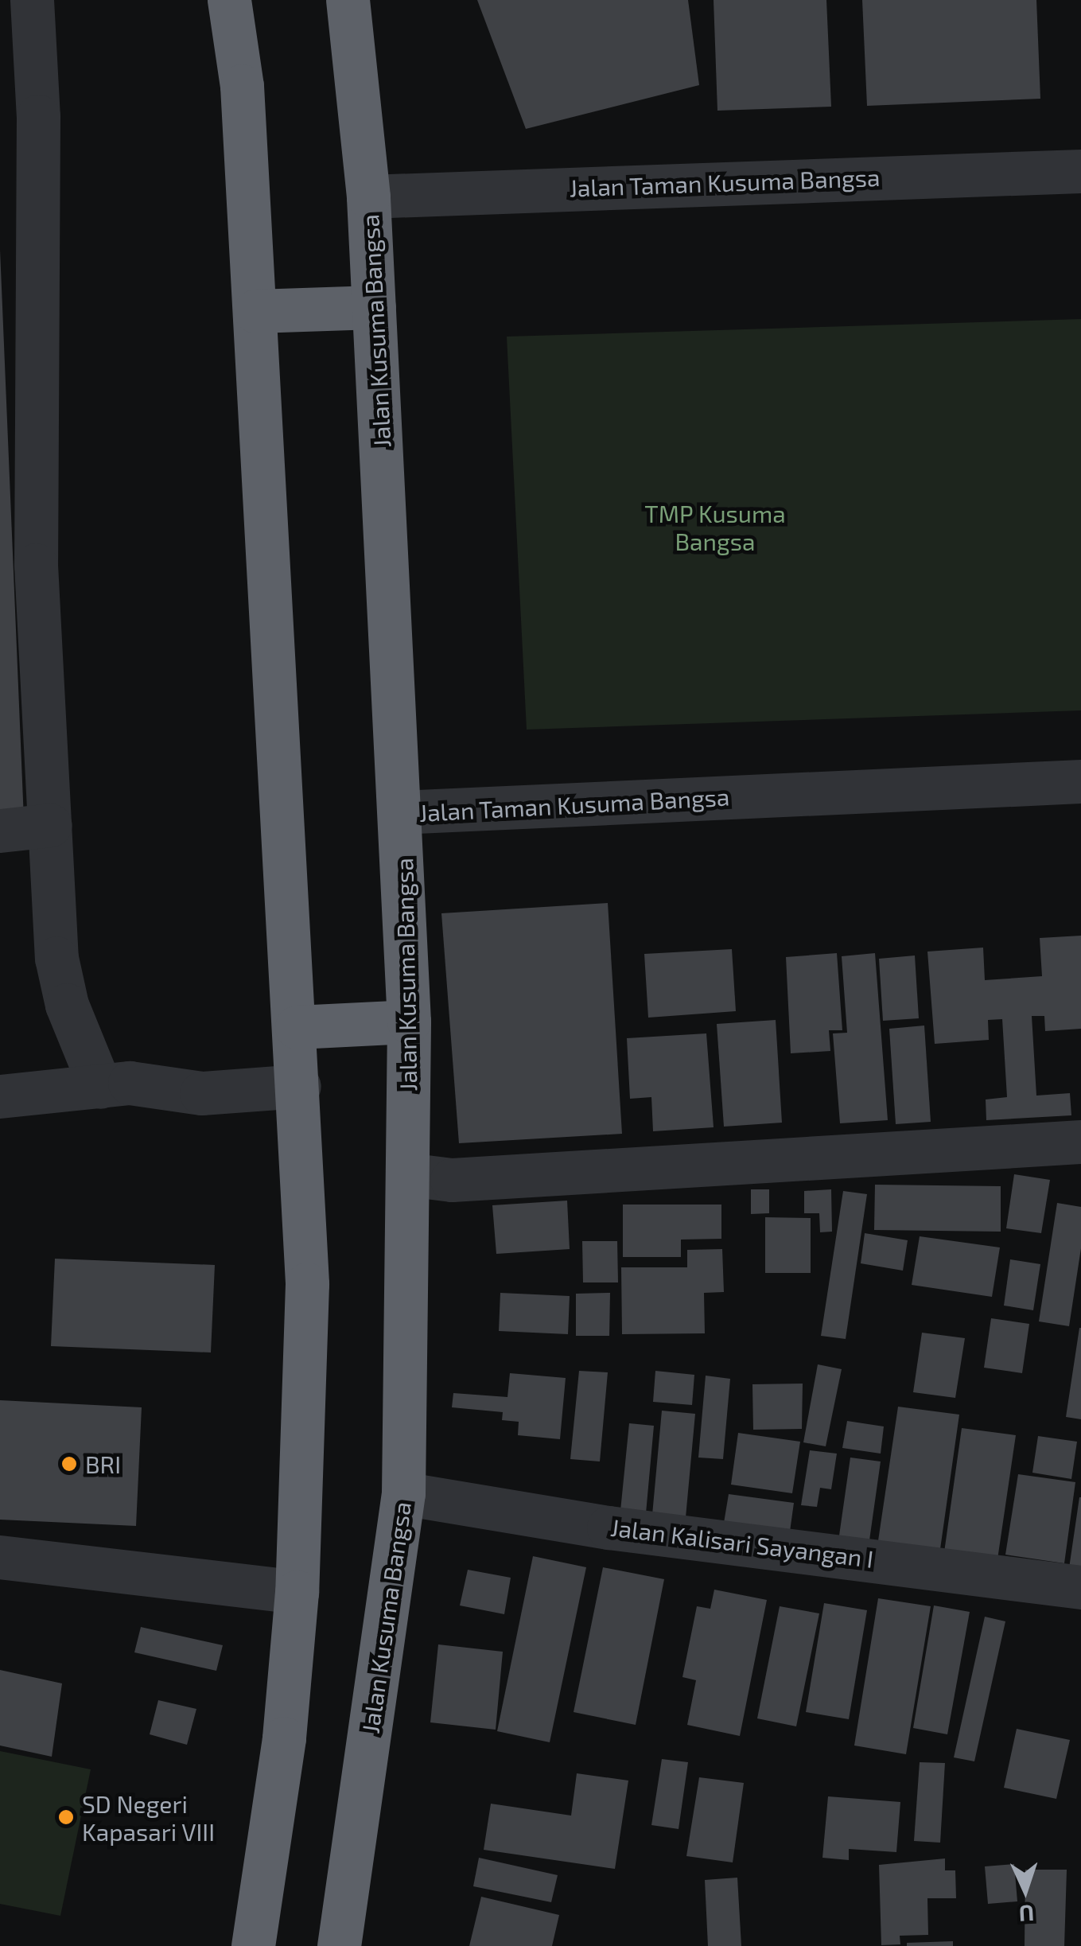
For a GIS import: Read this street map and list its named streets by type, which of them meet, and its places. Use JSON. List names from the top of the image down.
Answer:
{
  "streets": {
    "highway": ["Jalan Kusuma Bangsa"],
    "street": ["Jalan Taman Kusuma Bangsa", "Jalan Kalisari Sayangan I"]
  },
  "crossings": [
    ["Jalan Taman Kusuma Bangsa", "Jalan Kusuma Bangsa"],
    ["Jalan Kusuma Bangsa", "Jalan Kalisari Sayangan I"]
  ],
  "parks": ["TMP Kusuma Bangsa"],
  "places": ["BRI", "SD Negeri Kapasari VIII"],
  "north": "bottom"
}
